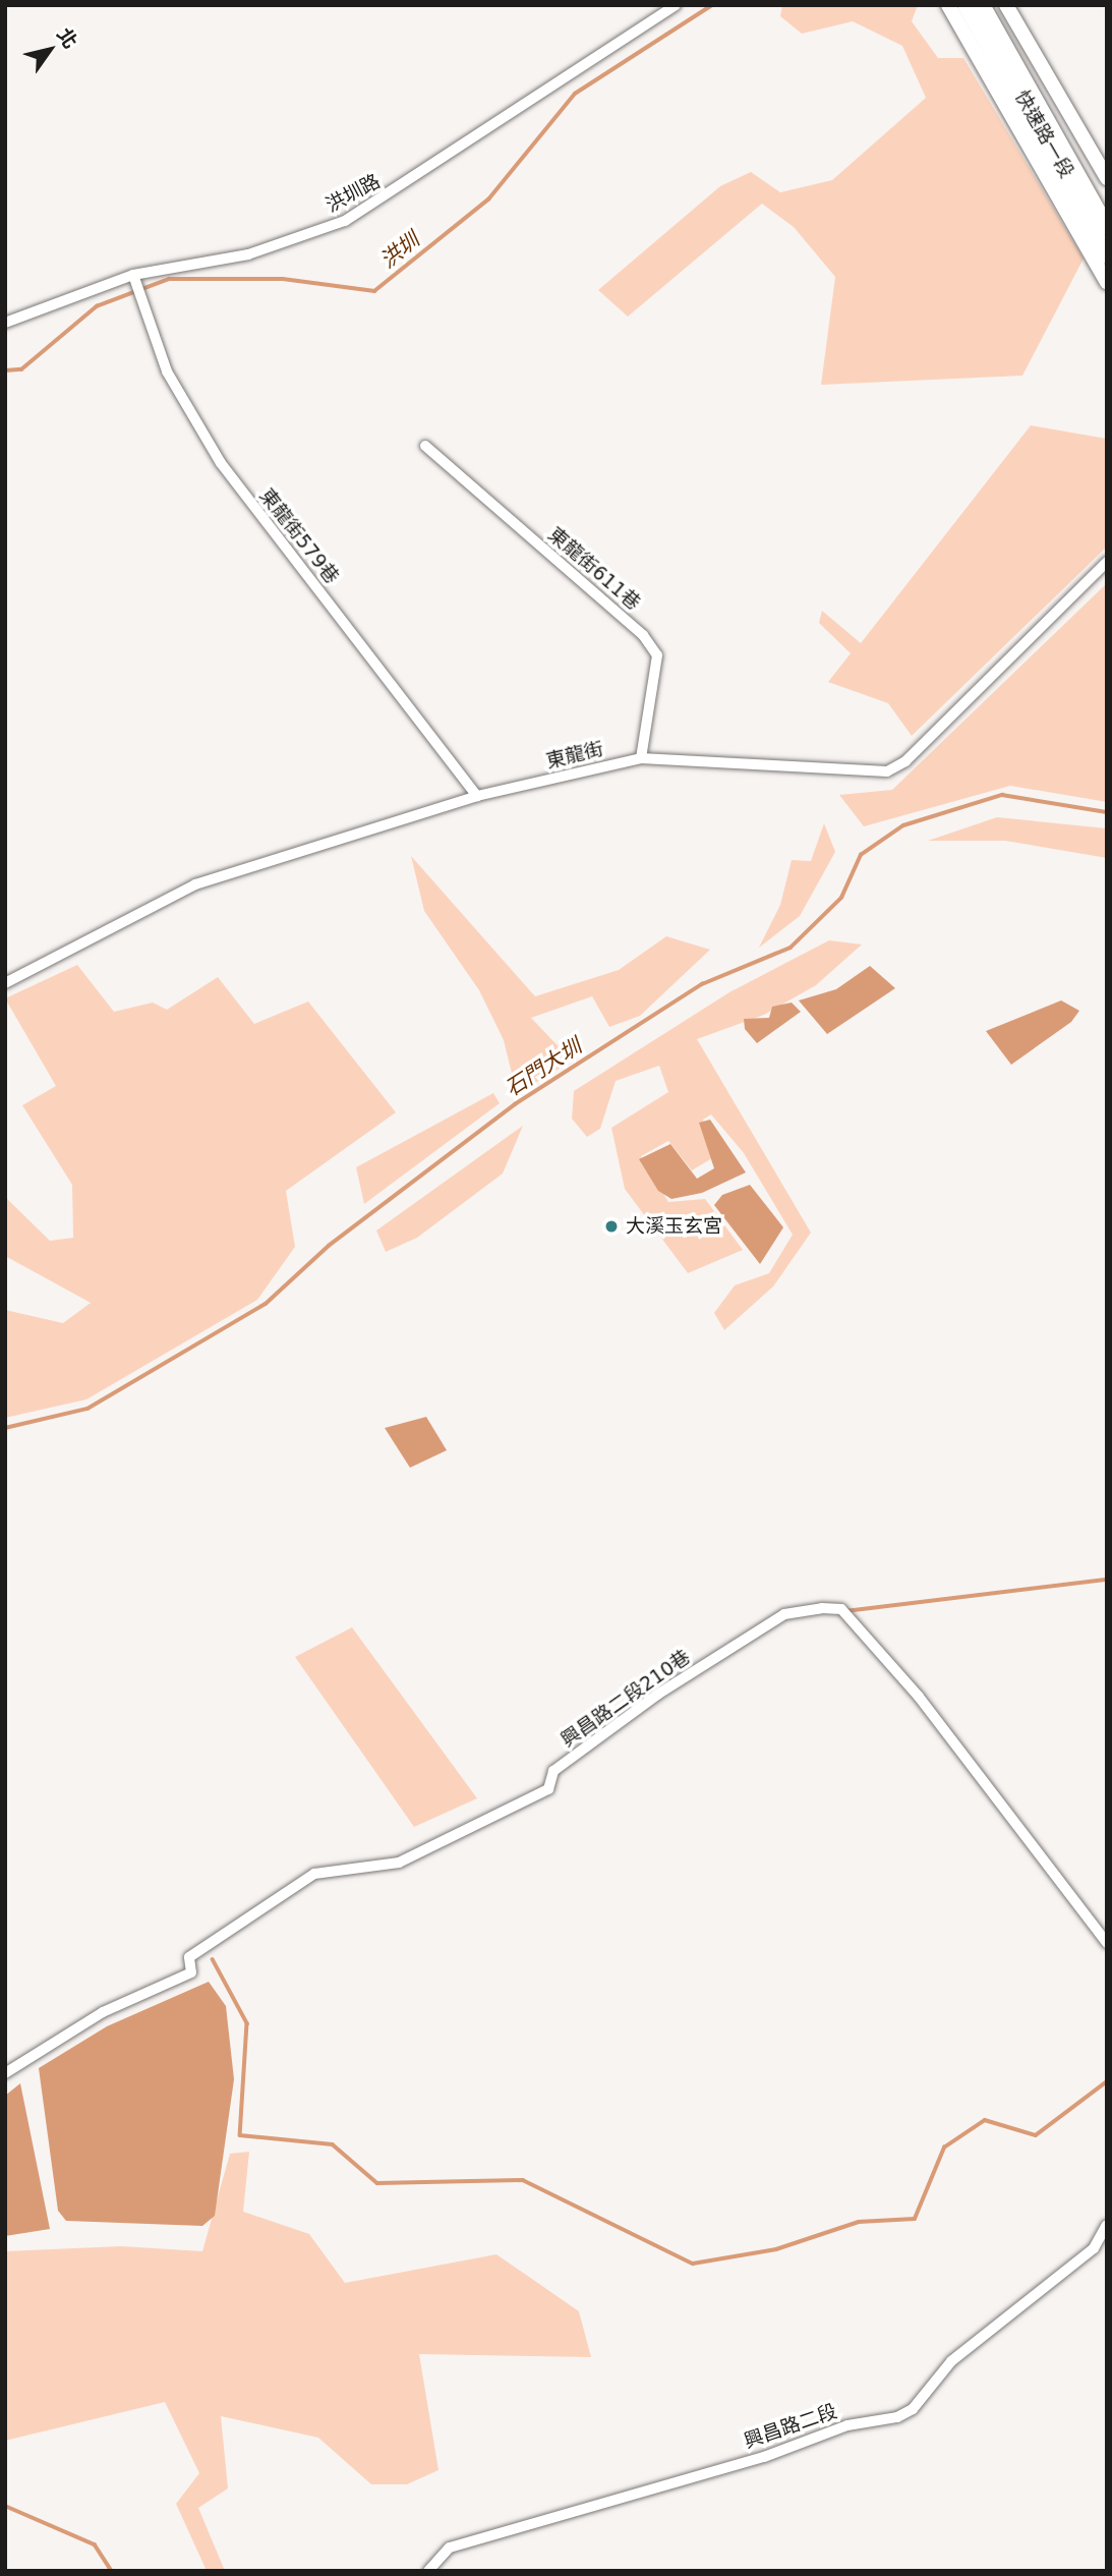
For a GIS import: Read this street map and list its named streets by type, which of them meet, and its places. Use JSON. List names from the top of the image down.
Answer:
{
  "streets": {
    "main road": ["快速路一段"],
    "street": [
      "洪圳路",
      "東龍街579巷",
      "東龍街611巷",
      "東龍街",
      "興昌路二段210巷",
      "興昌路二段"
    ]
  },
  "crossings": [
    ["洪圳路", "東龍街579巷"],
    ["東龍街579巷", "東龍街"],
    ["東龍街611巷", "東龍街"]
  ],
  "water": ["洪圳", "石門大圳"],
  "places": ["大溪玉玄宮"],
  "north": "top right"
}
